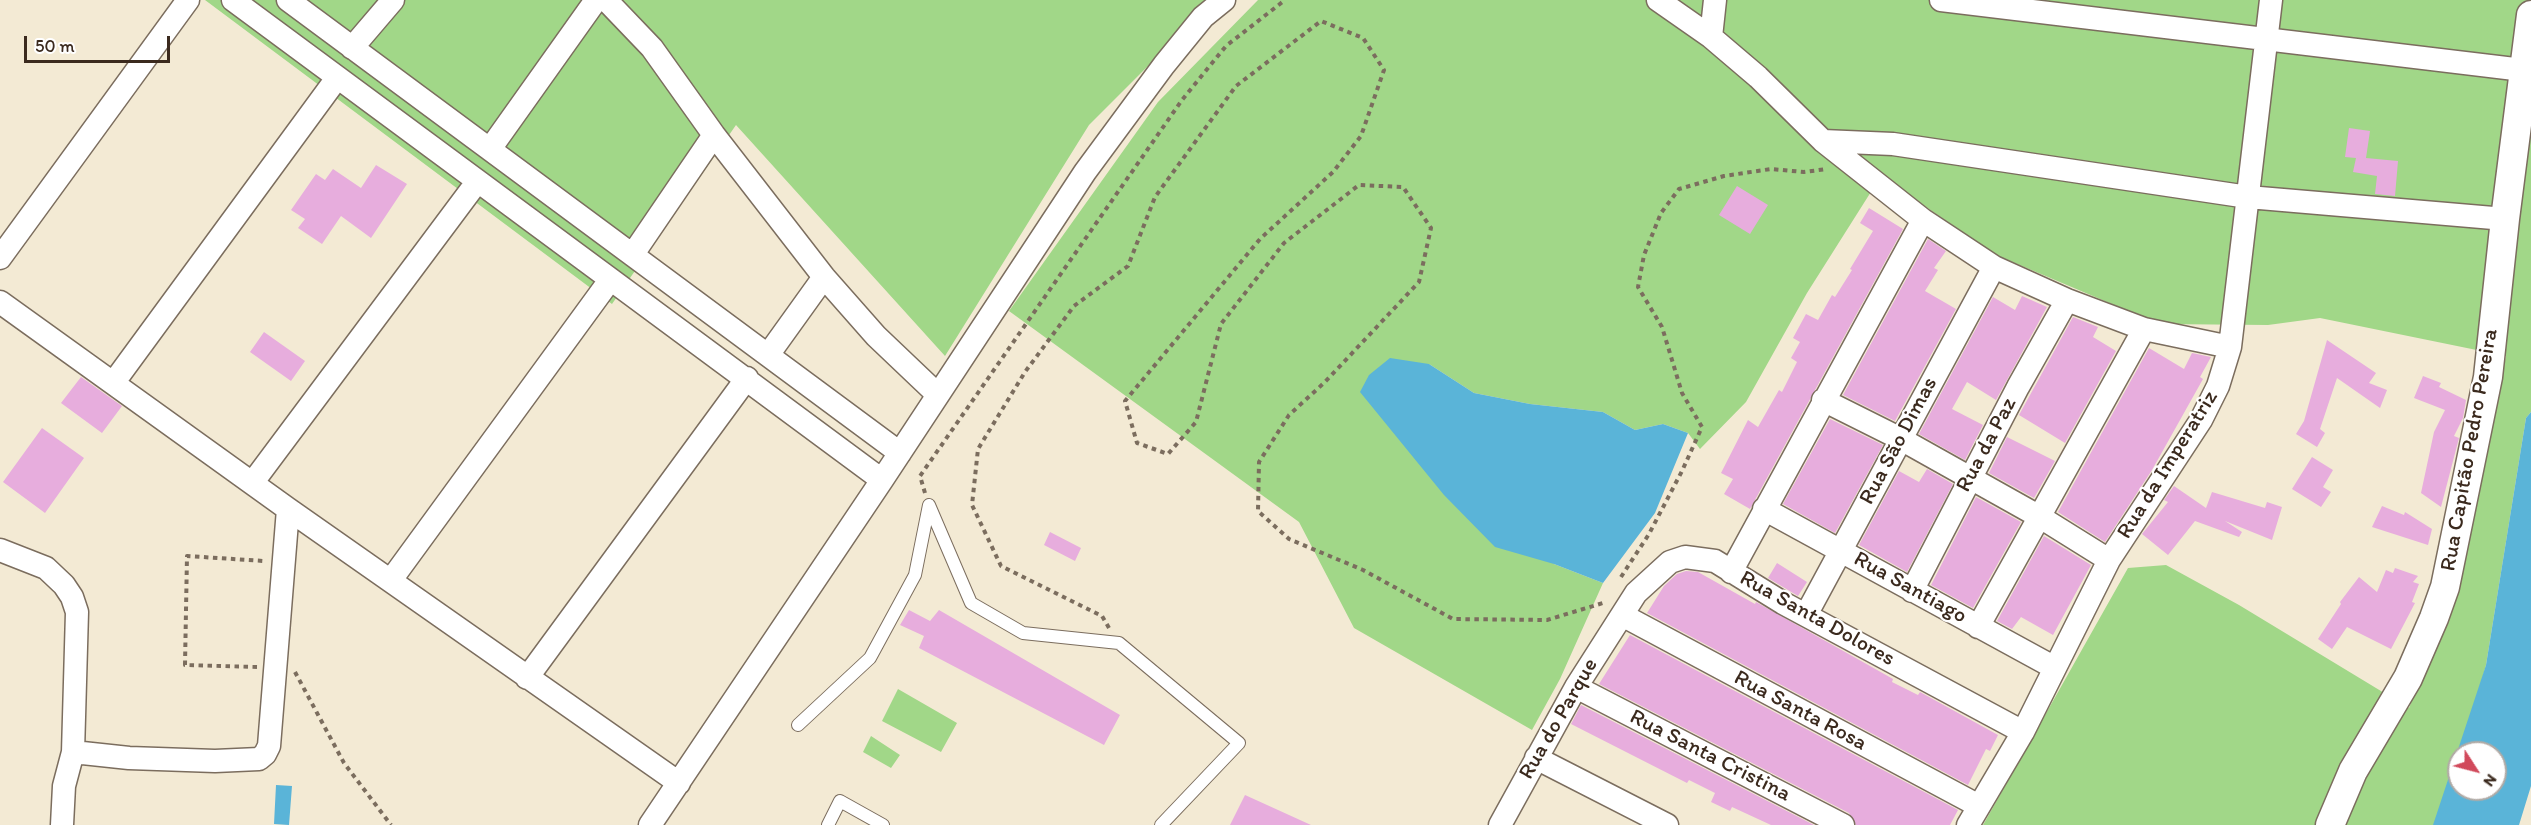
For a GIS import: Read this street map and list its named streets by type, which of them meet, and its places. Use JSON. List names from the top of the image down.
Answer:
{
  "streets": {
    "street": [
      "Rua São Dimas",
      "Rua da Paz",
      "Rua Capitão Pedro Pereira",
      "Rua da Imperatriz",
      "Rua Santiago",
      "Rua Santa Dolores",
      "Rua Santa Rosa",
      "Rua do Parque",
      "Rua Santa Cristina"
    ]
  },
  "crossings": [
    ["Rua São Dimas", "Rua Santiago"],
    ["Rua São Dimas", "Rua Santa Dolores"],
    ["Rua da Paz", "Rua Santiago"],
    ["Rua da Imperatriz", "Rua Santiago"],
    ["Rua da Imperatriz", "Rua Santa Dolores"],
    ["Rua da Imperatriz", "Rua Santa Rosa"],
    ["Rua Santa Dolores", "Rua Santa Rosa"],
    ["Rua Santa Dolores", "Rua do Parque"],
    ["Rua Santa Rosa", "Rua do Parque"],
    ["Rua do Parque", "Rua Santa Cristina"]
  ],
  "scale_bar": "50 m",
  "north": "bottom right"
}
